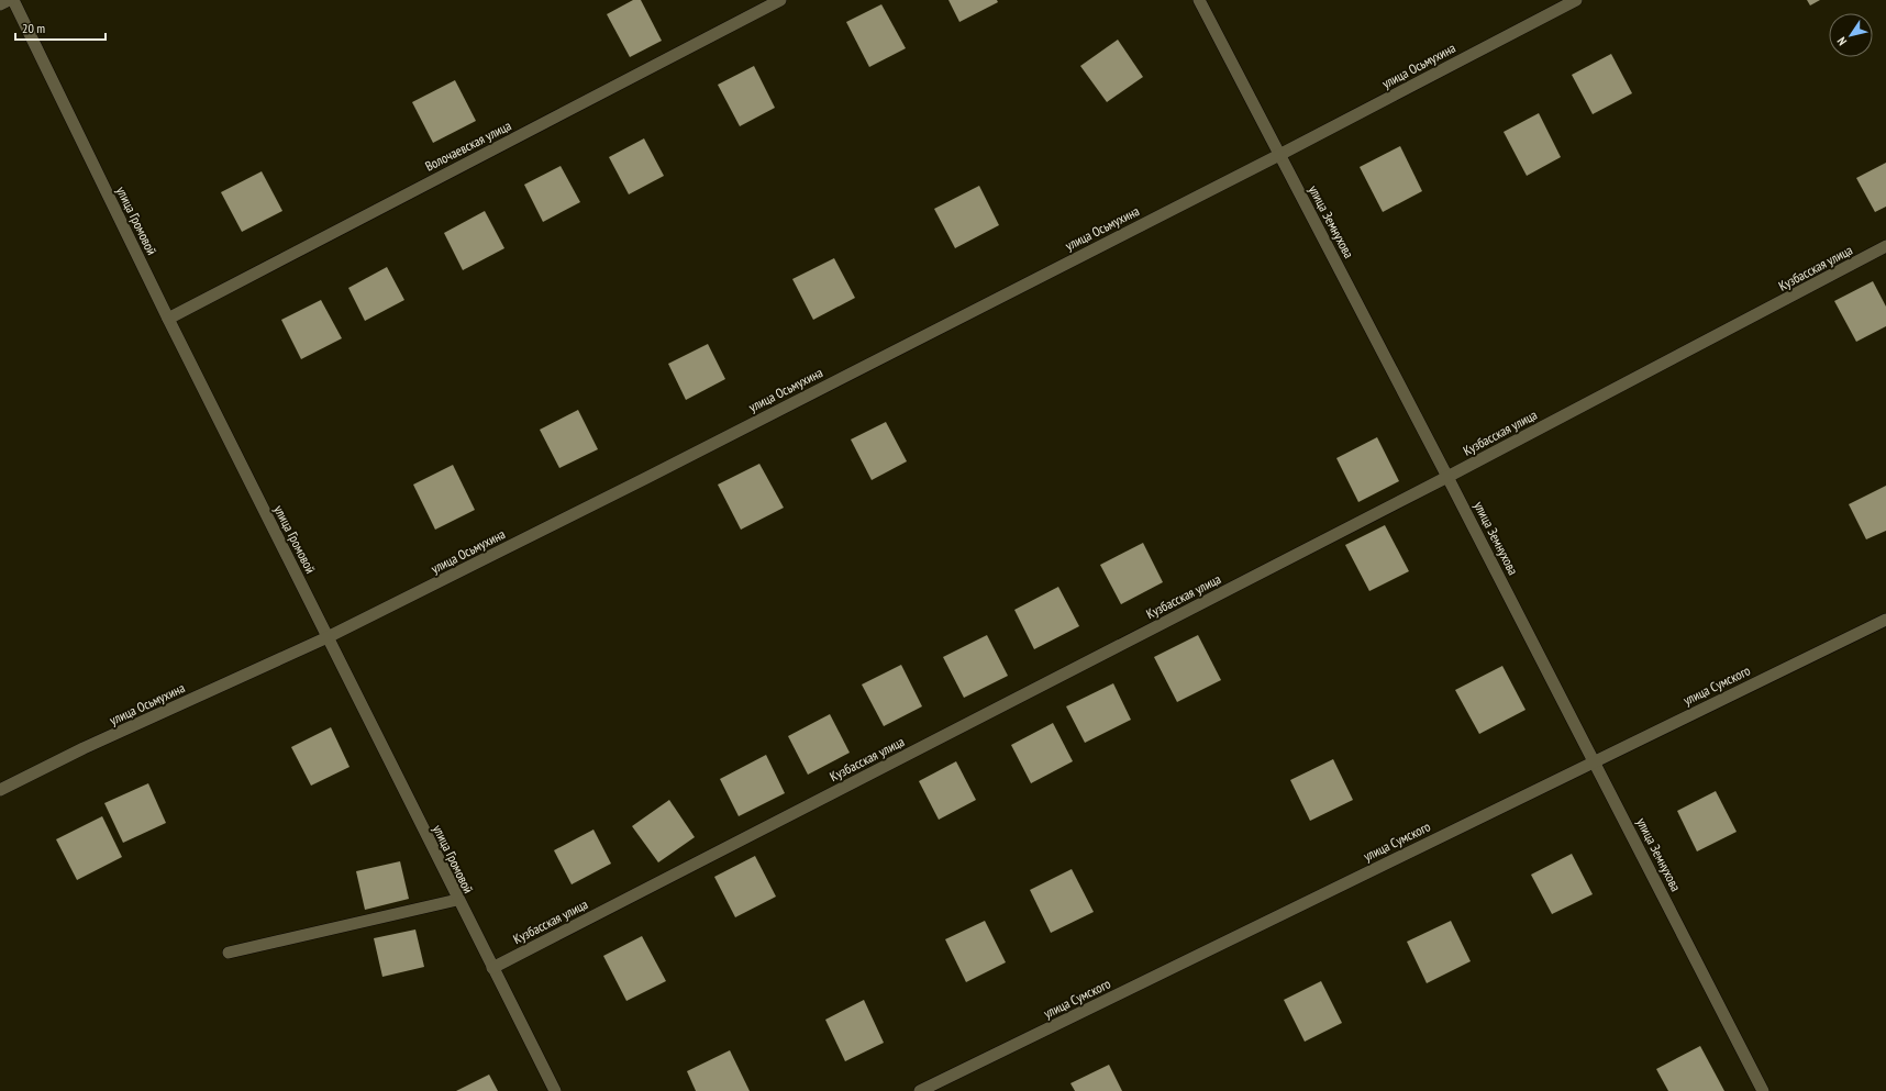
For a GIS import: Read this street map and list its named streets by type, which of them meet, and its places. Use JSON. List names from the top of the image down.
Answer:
{
  "streets": {
    "street": [
      "улица Осьмухина",
      "Волочаевская улица",
      "улица Громовой",
      "улица Земнухова",
      "Кузбасская улица",
      "улица Сумского"
    ]
  },
  "crossings": [
    ["улица Осьмухина", "улица Громовой"],
    ["улица Осьмухина", "улица Земнухова"],
    ["Волочаевская улица", "улица Громовой"],
    ["улица Громовой", "Кузбасская улица"],
    ["улица Земнухова", "Кузбасская улица"],
    ["улица Земнухова", "улица Сумского"]
  ],
  "scale_bar": "20 m",
  "north": "bottom left"
}
